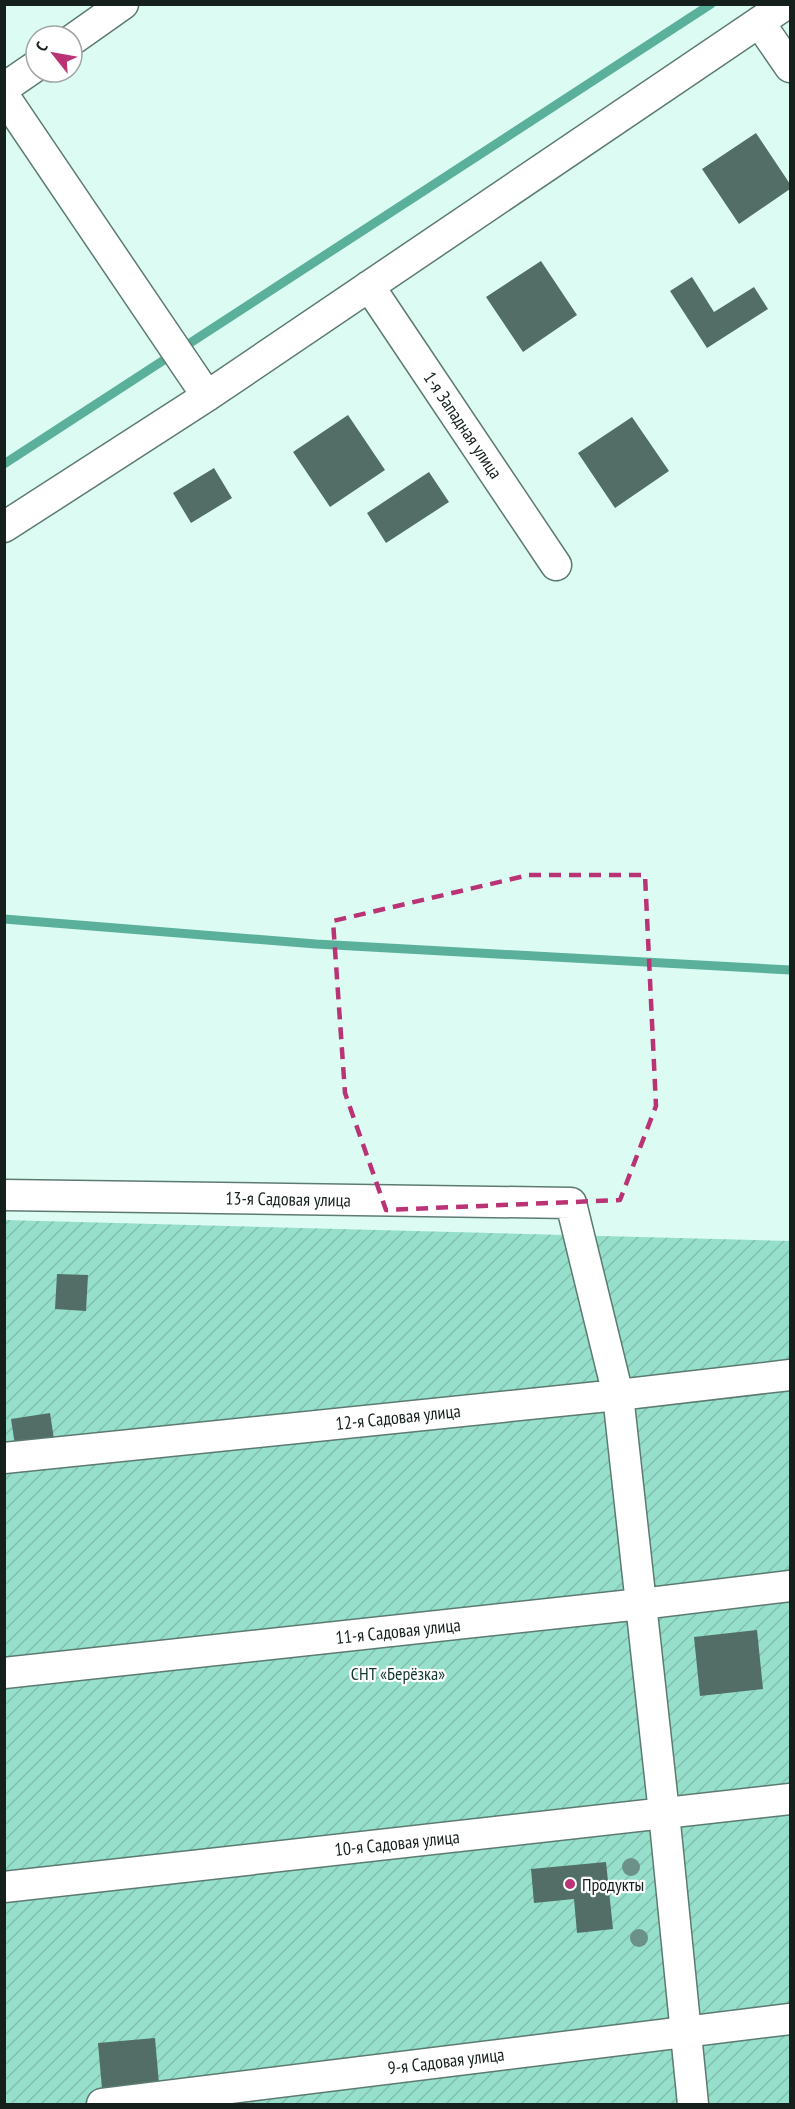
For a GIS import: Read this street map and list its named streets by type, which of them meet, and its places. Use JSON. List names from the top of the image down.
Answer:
{
  "streets": {
    "street": [
      "1-я Западная улица",
      "13-я Садовая улица",
      "12-я Садовая улица",
      "11-я Садовая улица",
      "10-я Садовая улица",
      "9-я Садовая улица"
    ]
  },
  "crossings": [
    ["13-я Садовая улица", "12-я Садовая улица"]
  ],
  "parks": ["СНТ «Берёзка»"],
  "places": ["Продукты"],
  "north": "top left"
}
